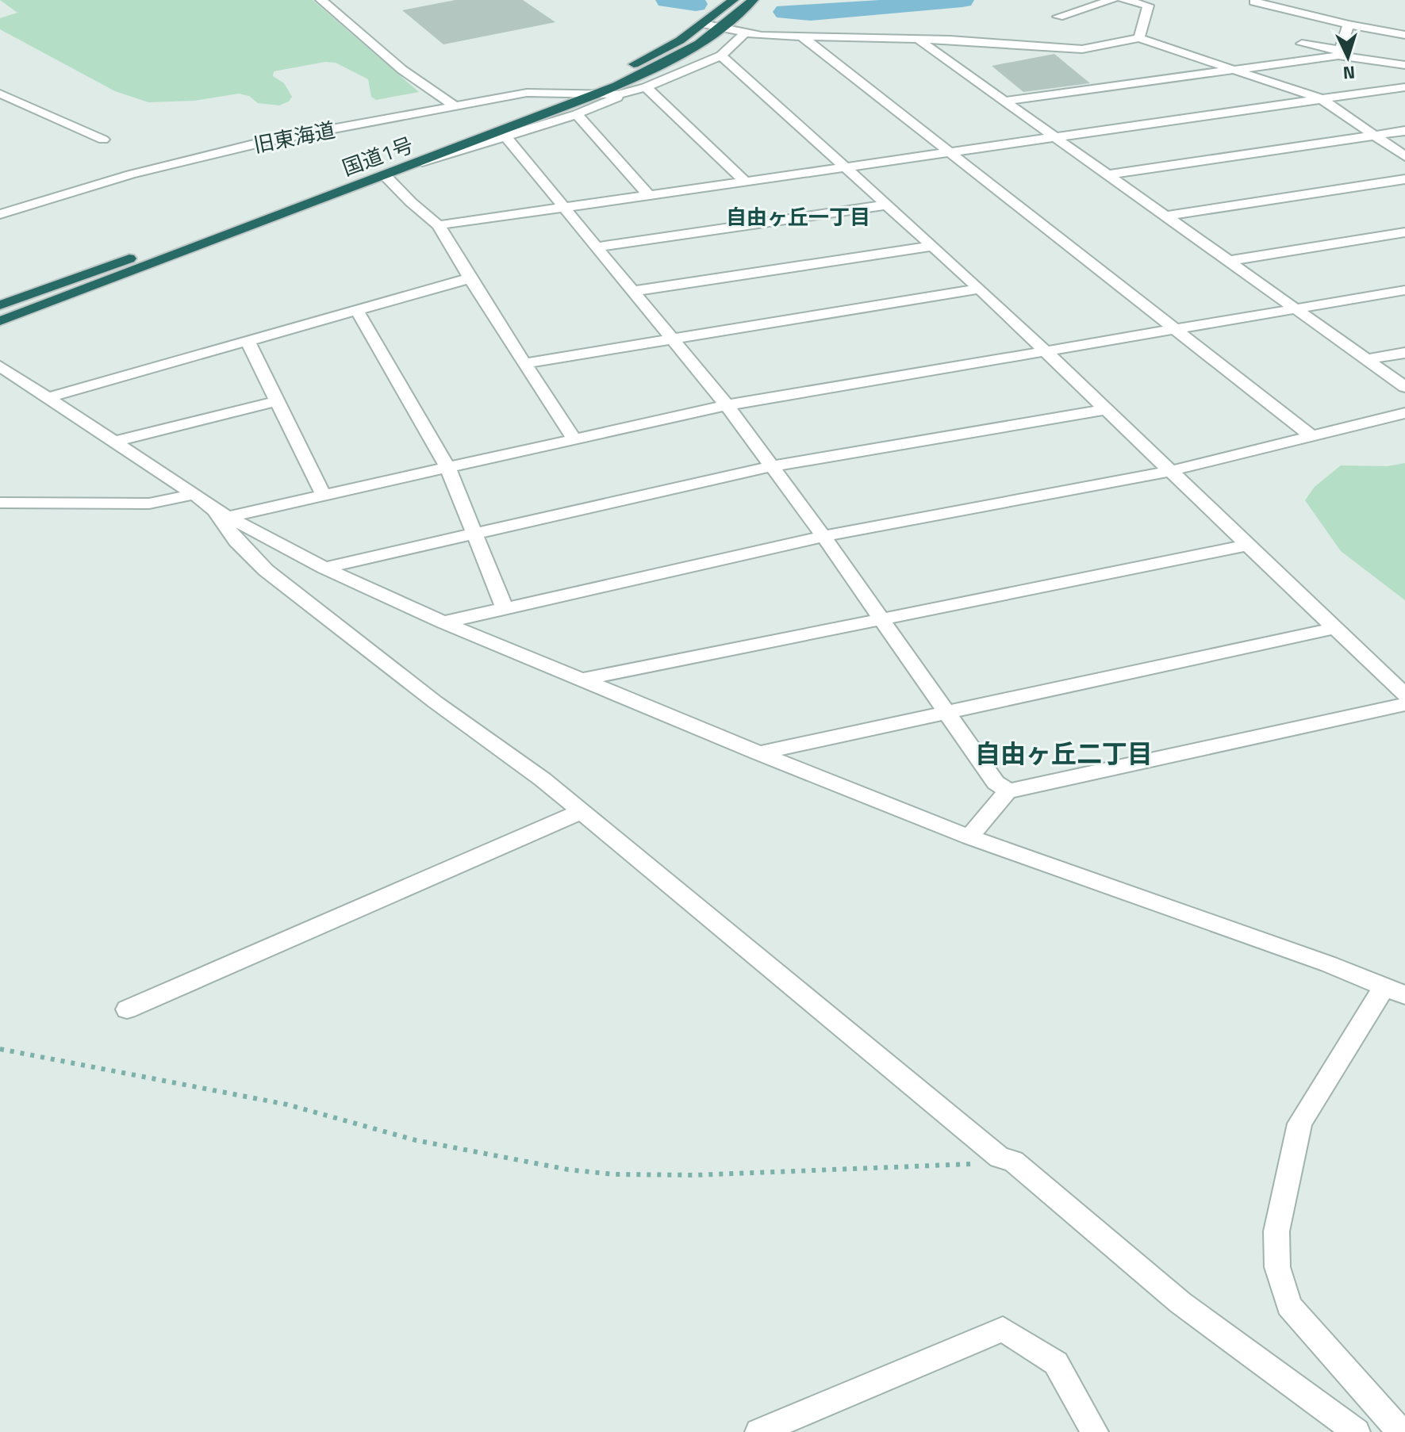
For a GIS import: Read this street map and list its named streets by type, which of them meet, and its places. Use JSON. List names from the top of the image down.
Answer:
{
  "streets": {
    "highway": ["国道1号"],
    "street": ["旧東海道"]
  },
  "crossings": [
    ["旧東海道", "国道1号"]
  ],
  "districts": ["自由ヶ丘一丁目", "自由ヶ丘二丁目"],
  "north": "bottom"
}
